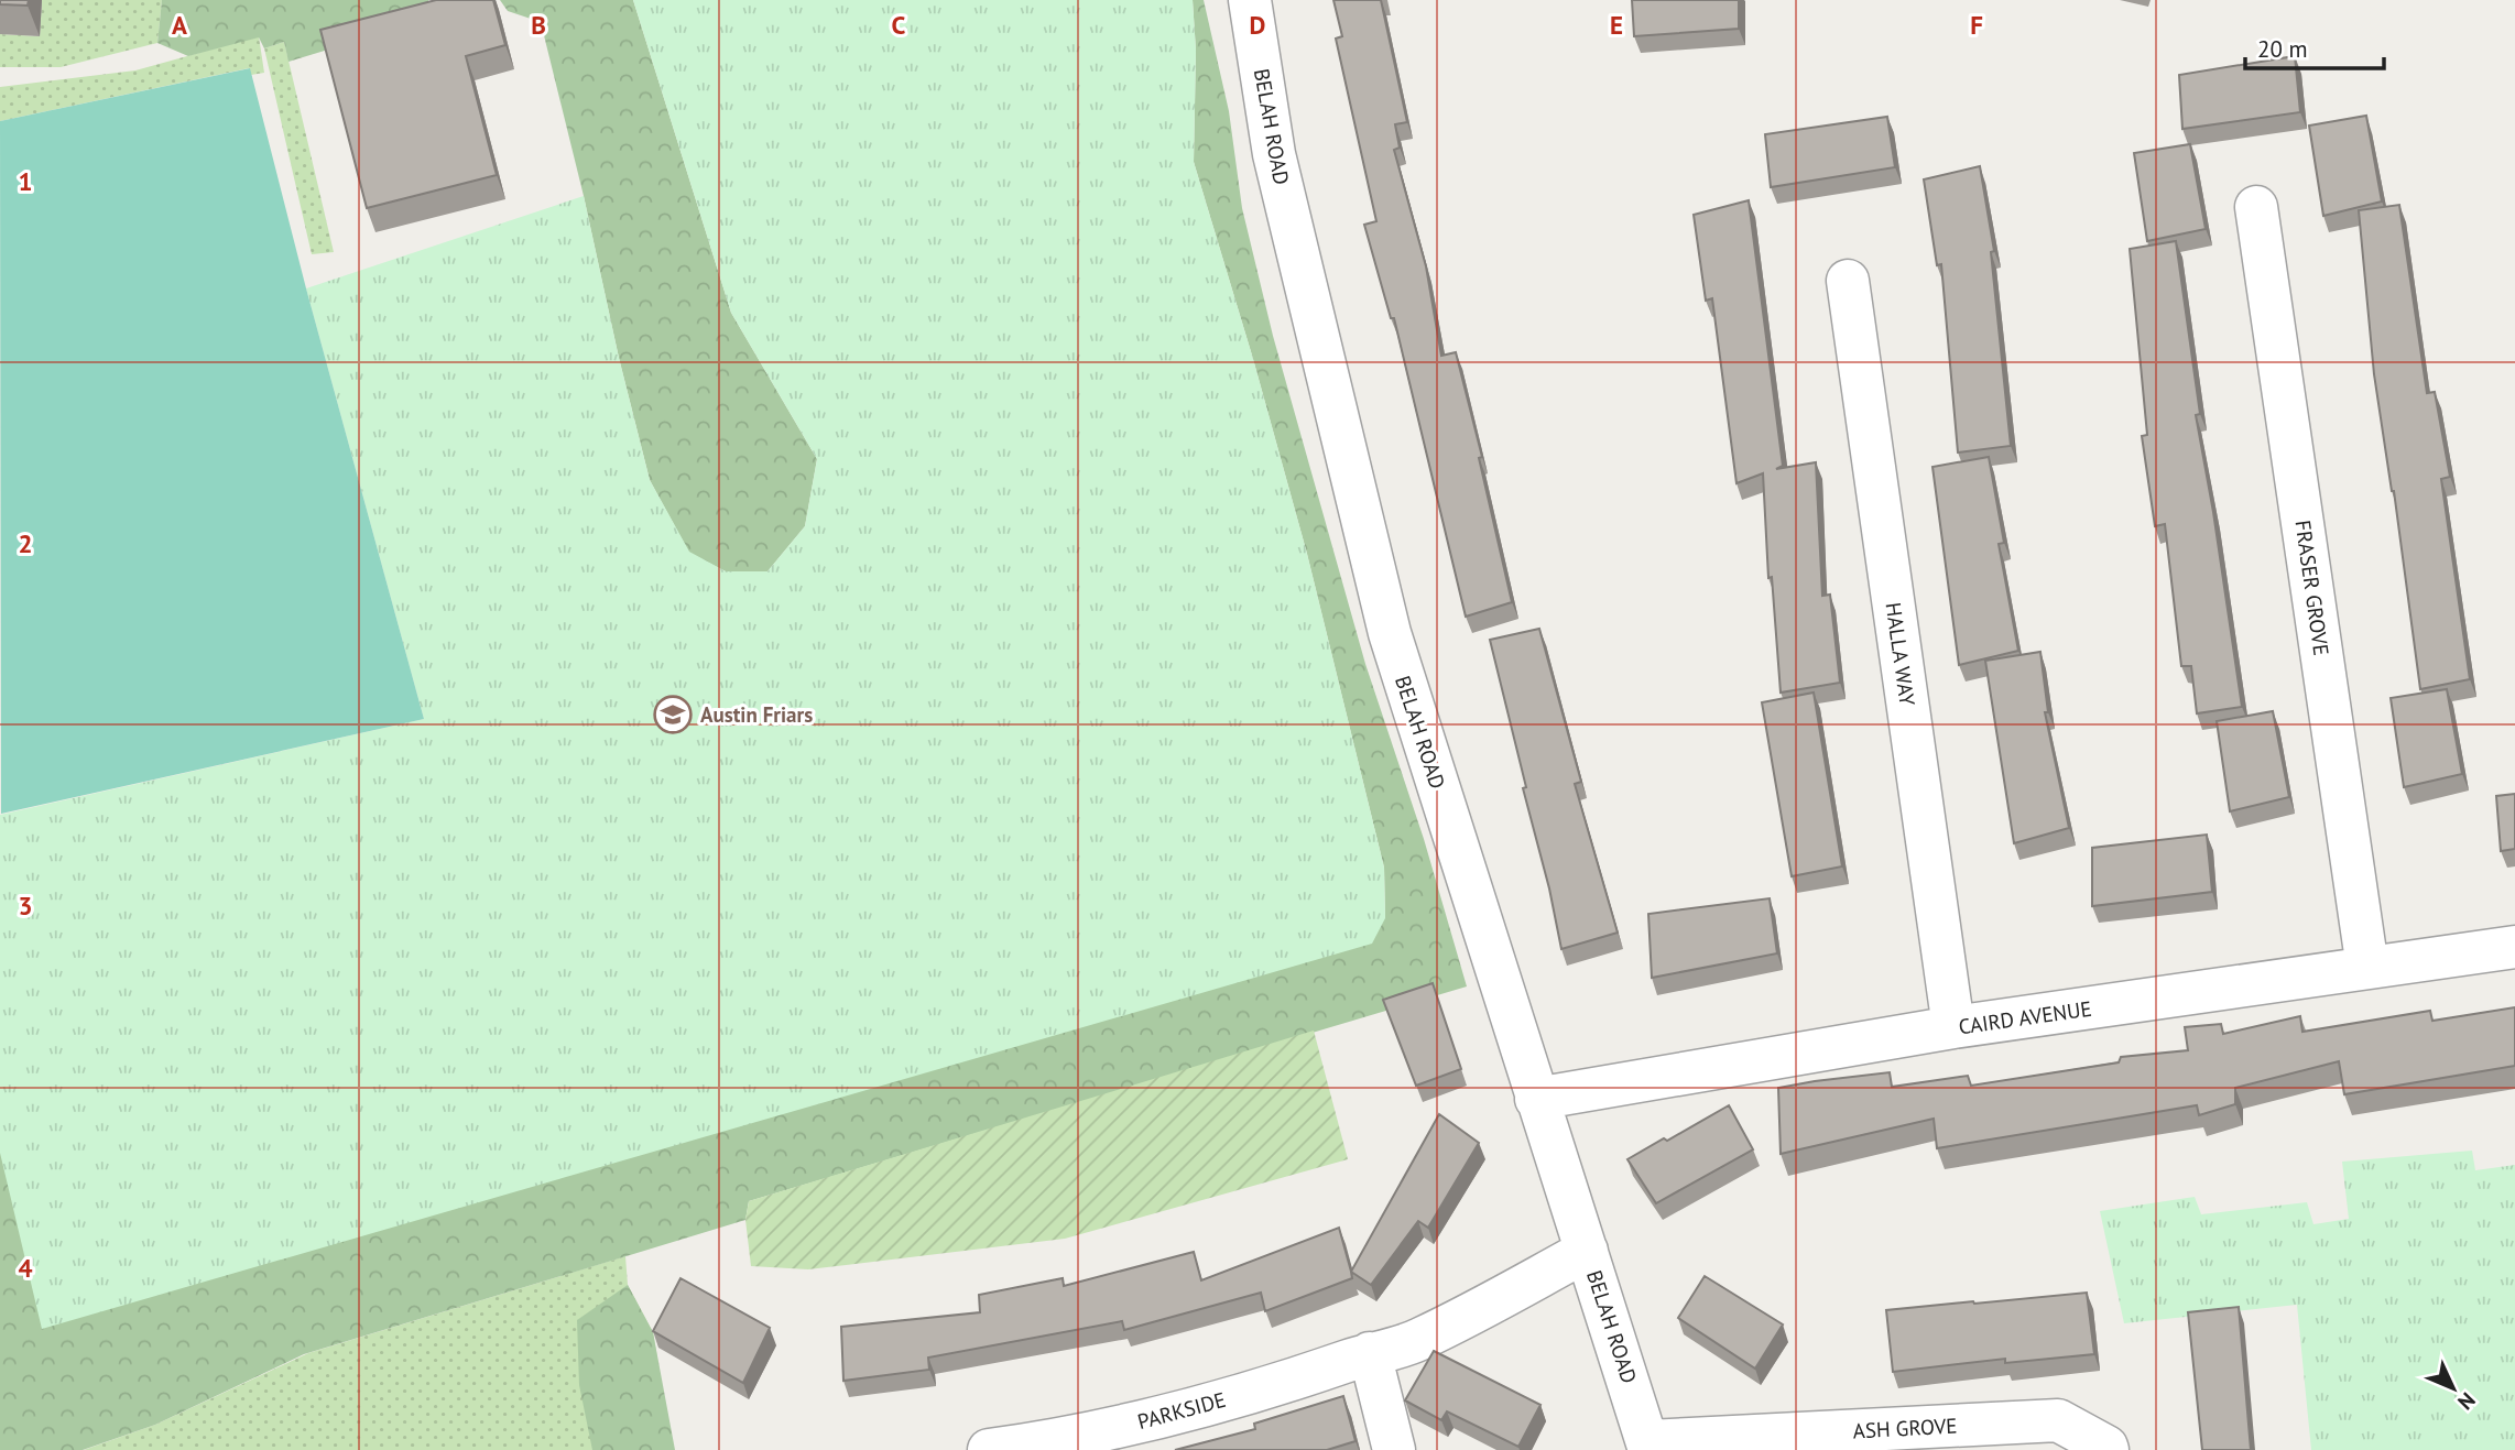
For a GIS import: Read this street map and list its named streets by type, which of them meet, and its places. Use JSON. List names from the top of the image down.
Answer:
{
  "streets": {
    "street": [
      "BELAH ROAD",
      "FRASER GROVE",
      "HALLA WAY",
      "CAIRD AVENUE",
      "PARKSIDE",
      "ASH GROVE"
    ]
  },
  "crossings": [
    ["BELAH ROAD", "CAIRD AVENUE"],
    ["BELAH ROAD", "PARKSIDE"],
    ["BELAH ROAD", "ASH GROVE"],
    ["FRASER GROVE", "CAIRD AVENUE"],
    ["HALLA WAY", "CAIRD AVENUE"]
  ],
  "places": {
    "school or university": ["Austin Friars"]
  },
  "scale_bar": "20 m",
  "north": "bottom right",
  "grid": {
    "columns": [
      "A",
      "B",
      "C",
      "D",
      "E",
      "F"
    ],
    "rows": [
      "1",
      "2",
      "3",
      "4"
    ]
  }
}
